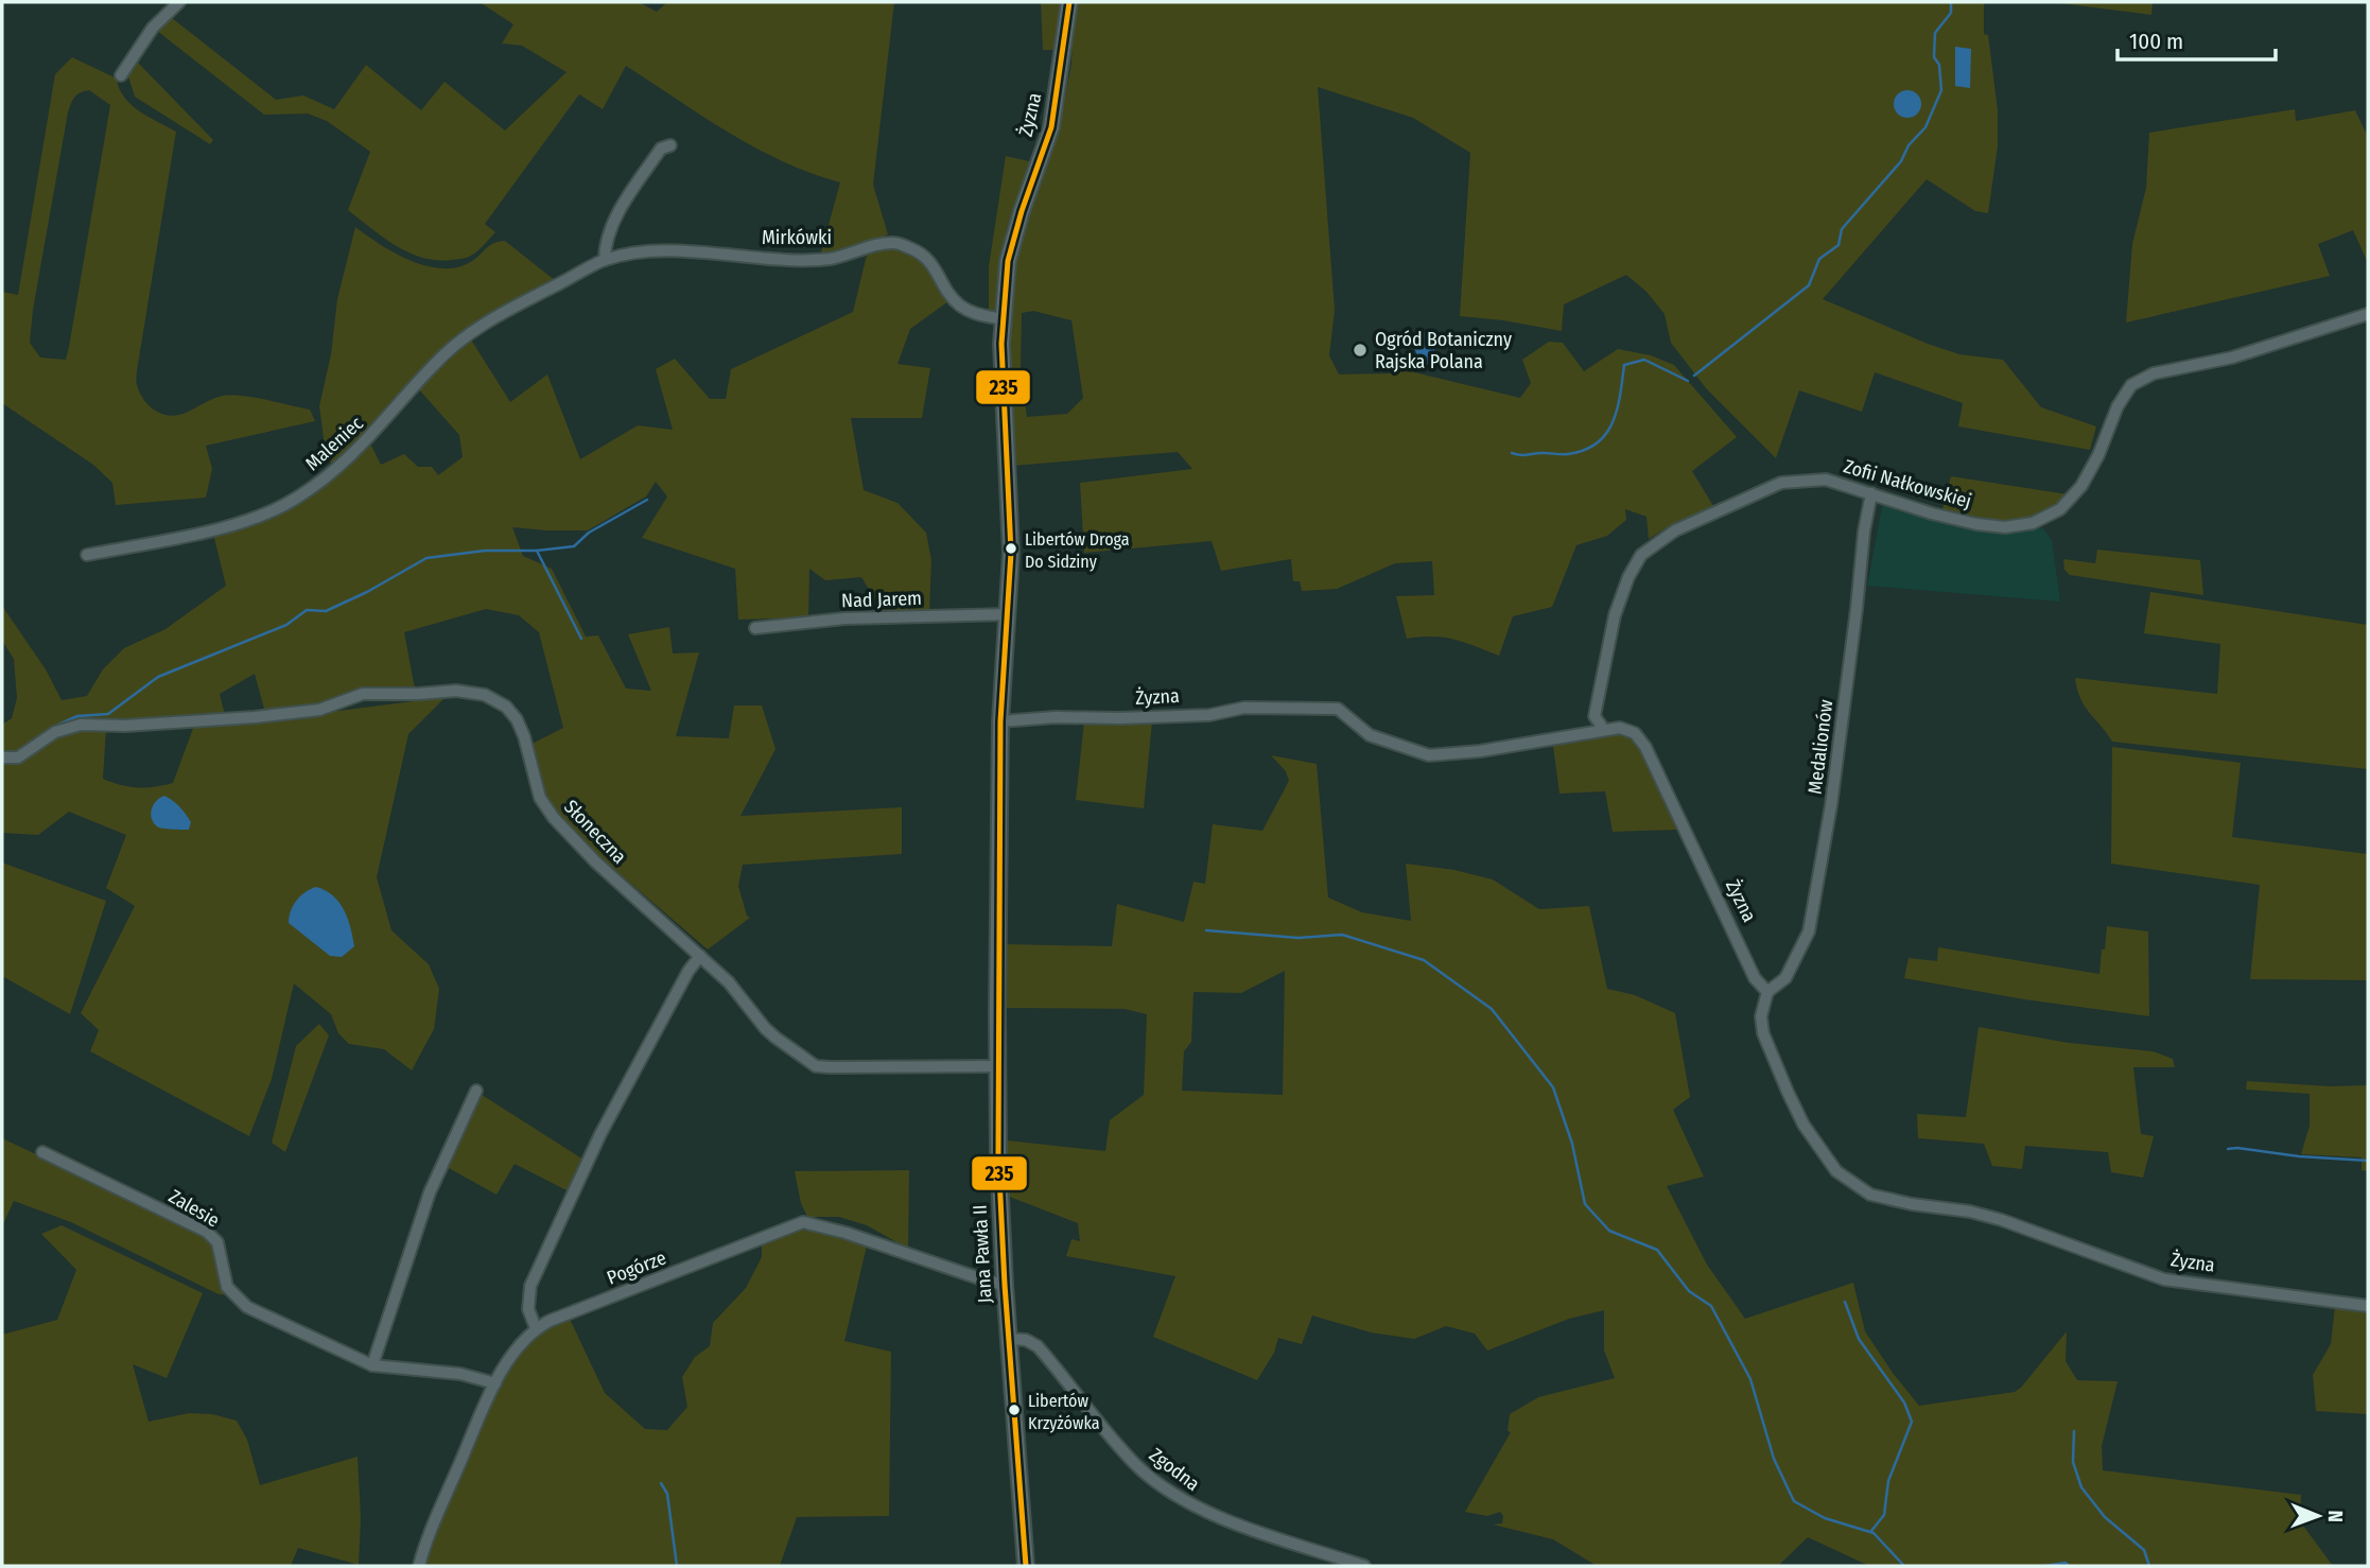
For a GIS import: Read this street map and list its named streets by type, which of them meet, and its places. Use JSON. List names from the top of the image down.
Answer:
{
  "streets": {
    "street": [
      "Żyzna",
      "Mirkówki",
      "Maleniec",
      "Zofii Nałkowskiej",
      "Nad Jarem",
      "Medalionów",
      "Słoneczna",
      "Zalesie",
      "Jana Pawła II",
      "Pogórze",
      "Zgodna"
    ]
  },
  "crossings": [
    ["Żyzna", "Mirkówki"],
    ["Żyzna", "Zofii Nałkowskiej"],
    ["Żyzna", "Nad Jarem"],
    ["Żyzna", "Medalionów"],
    ["Żyzna", "Jana Pawła II"],
    ["Mirkówki", "Maleniec"],
    ["Zofii Nałkowskiej", "Medalionów"],
    ["Słoneczna", "Jana Pawła II"],
    ["Zalesie", "Pogórze"],
    ["Jana Pawła II", "Pogórze"],
    ["Jana Pawła II", "Zgodna"]
  ],
  "places": ["Ogród Botaniczny Rajska Polana", "Libertów Droga Do Sidziny", "Libertów Krzyżówka"],
  "lines": ["transit line 235"],
  "scale_bar": "100 m",
  "north": "right"
}
